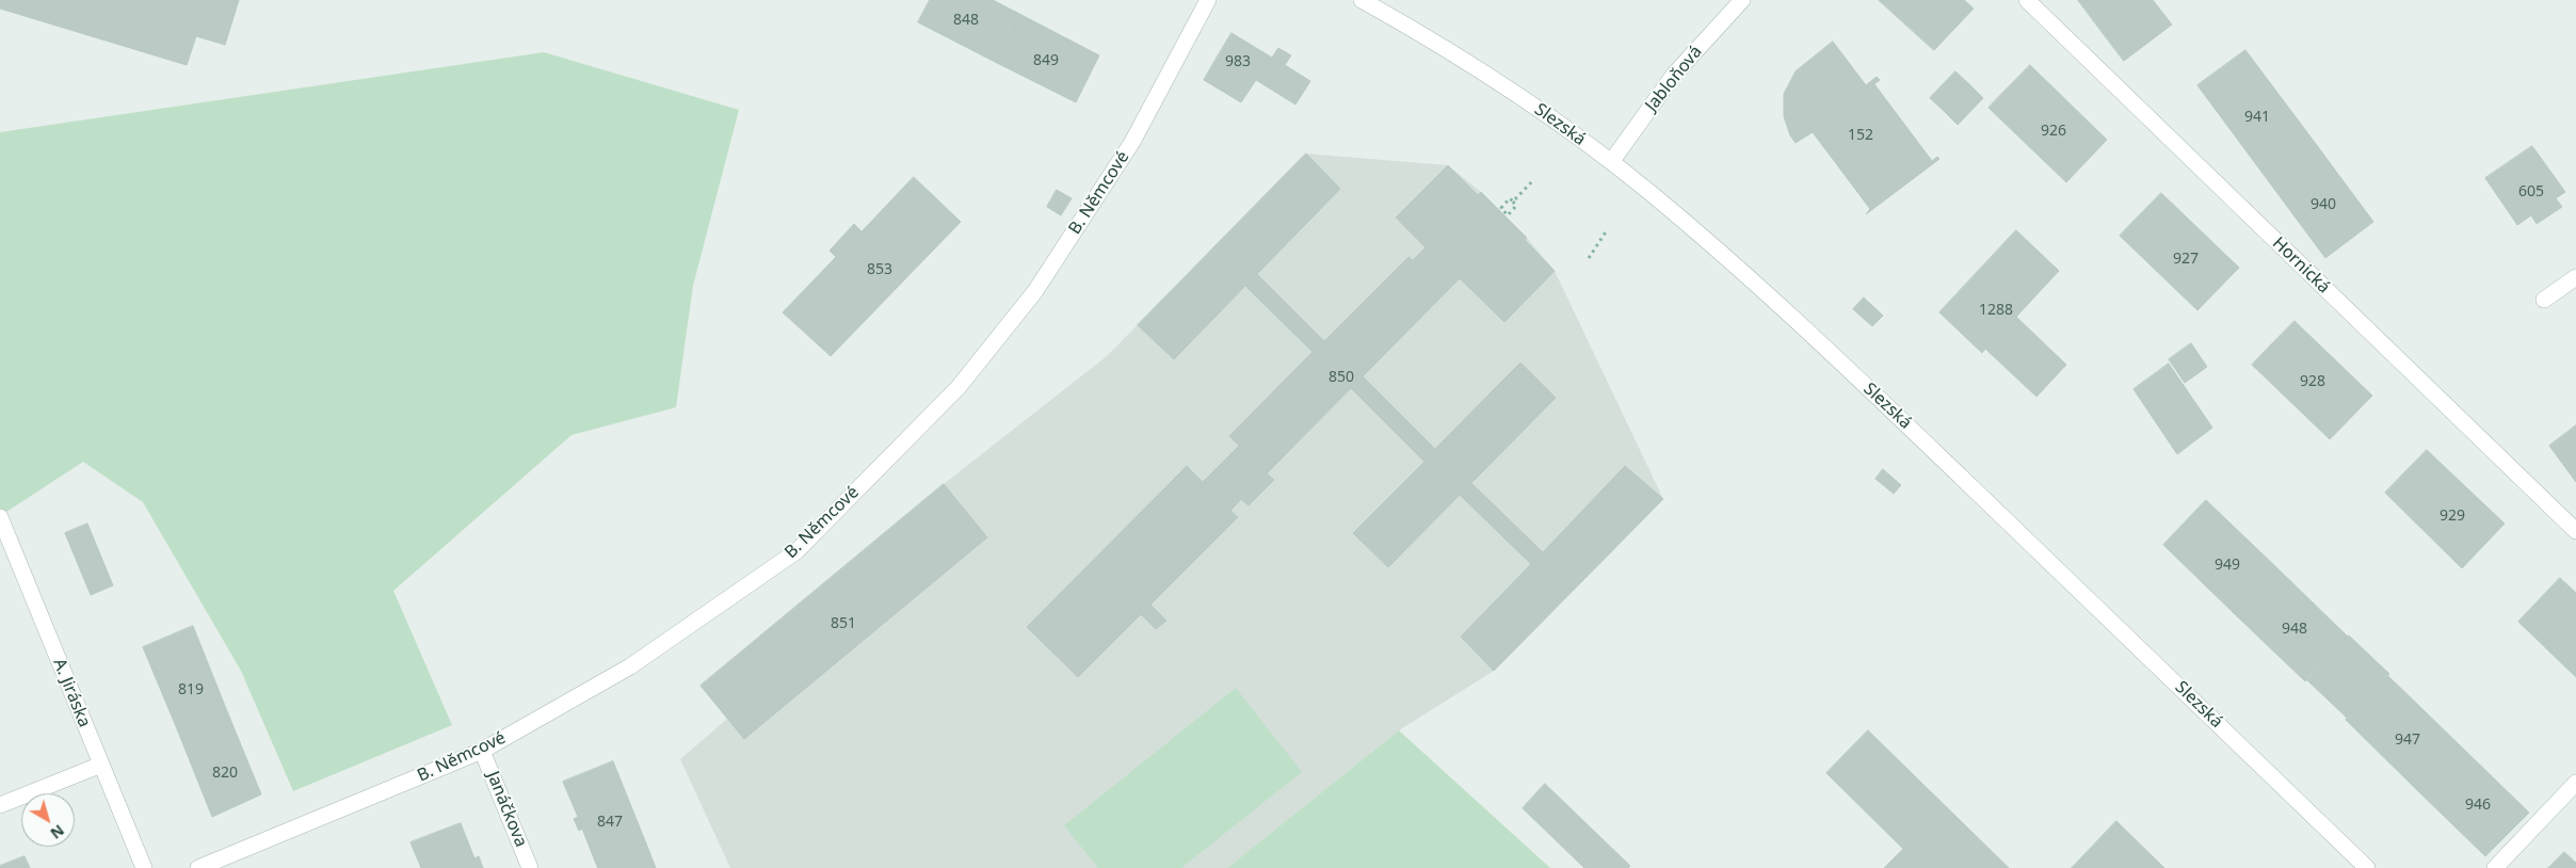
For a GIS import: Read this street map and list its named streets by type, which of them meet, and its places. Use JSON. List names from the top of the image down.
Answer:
{
  "streets": {
    "street": [
      "Jabloňová",
      "Slezská",
      "B. Němcové",
      "Hornická",
      "A. Jiráska",
      "Janáčkova"
    ]
  },
  "crossings": [
    ["Jabloňová", "Slezská"],
    ["B. Němcové", "Janáčkova"]
  ],
  "house_numbers": [
    "848",
    "849",
    "983",
    "941",
    "926",
    "152",
    "605",
    "940",
    "927",
    "853",
    "1288",
    "850",
    "928",
    "929",
    "949",
    "851",
    "948",
    "819",
    "947",
    "820",
    "946",
    "847"
  ],
  "north": "bottom right"
}
